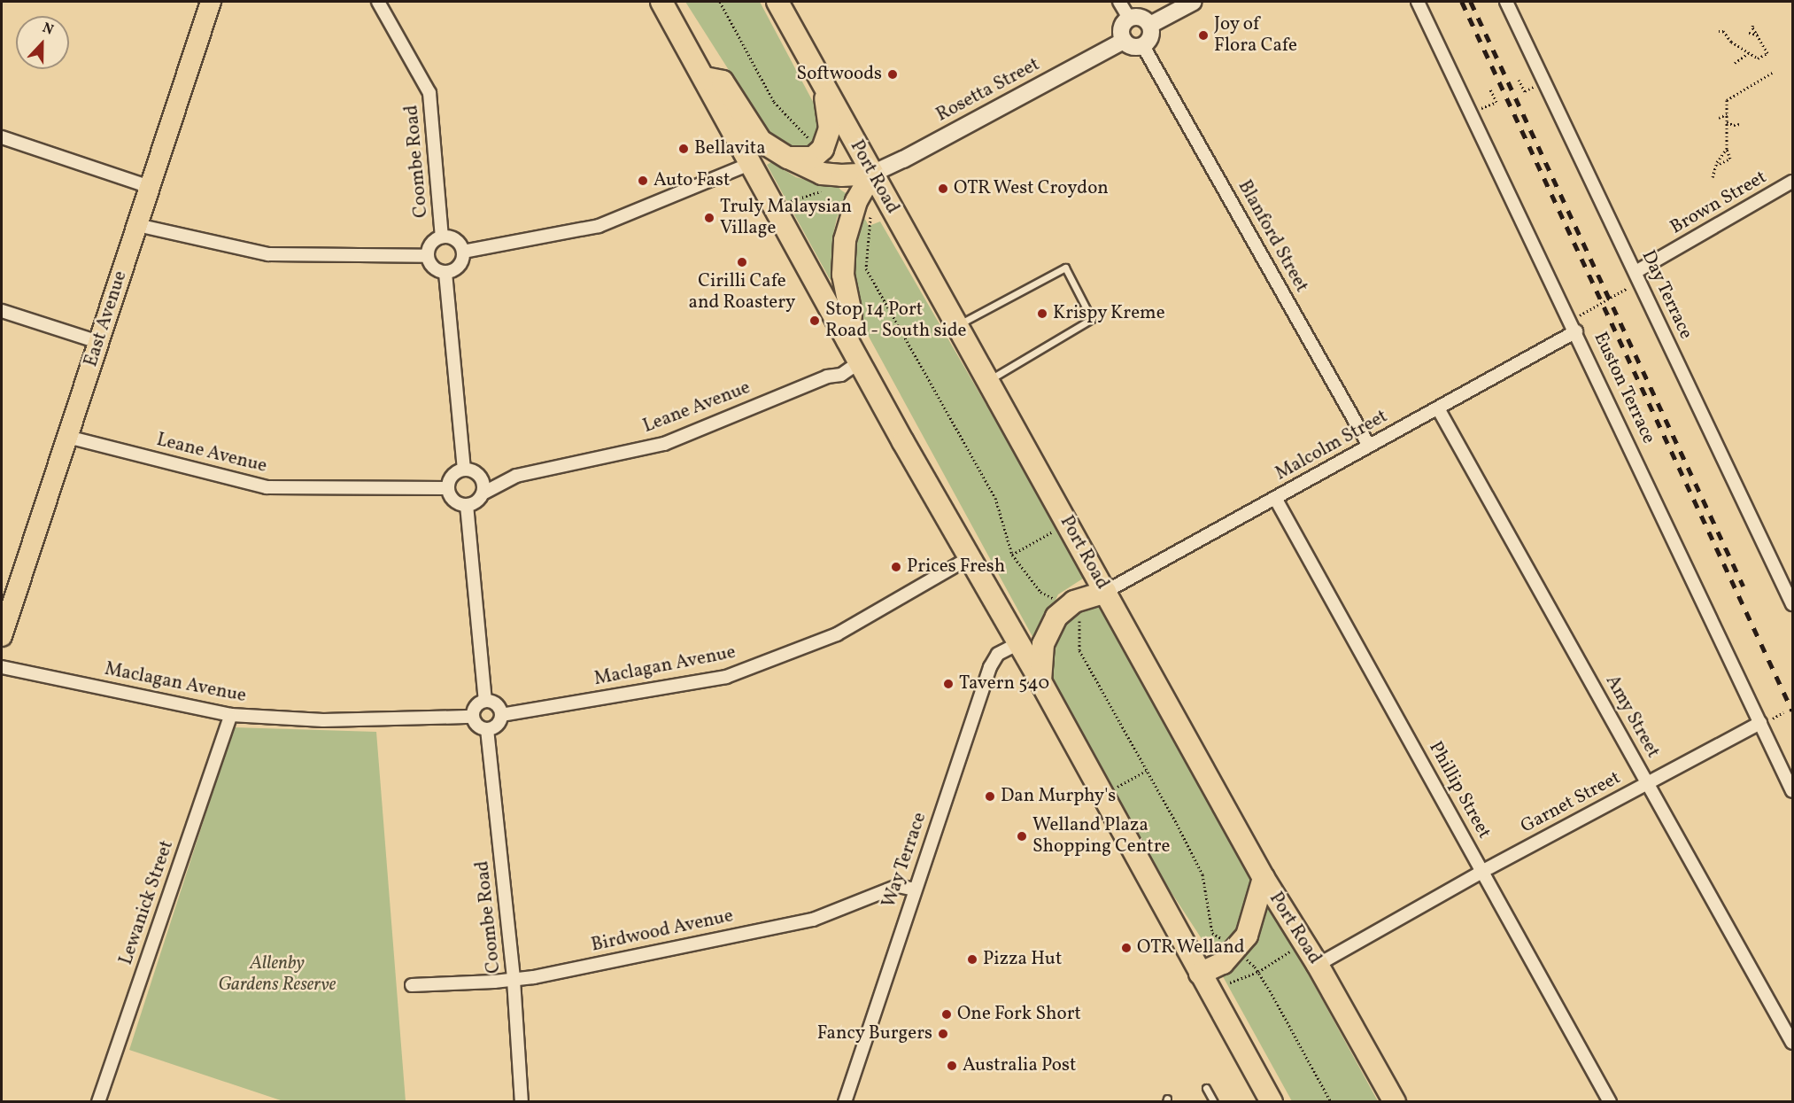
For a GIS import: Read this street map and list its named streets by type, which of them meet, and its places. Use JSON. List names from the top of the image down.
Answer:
{
  "streets": {
    "highway": ["Port Road"],
    "main road": ["East Avenue"],
    "street": [
      "Rosetta Street",
      "Coombe Road",
      "Brown Street",
      "Blanford Street",
      "Day Terrace",
      "Euston Terrace",
      "Leane Avenue",
      "Malcolm Street",
      "Maclagan Avenue",
      "Amy Street",
      "Phillip Street",
      "Garnet Street",
      "Way Terrace",
      "Lewanick Street",
      "Birdwood Avenue"
    ]
  },
  "crossings": [
    ["Rosetta Street", "Port Road"],
    ["Rosetta Street", "Blanford Street"],
    ["Coombe Road", "Maclagan Avenue"],
    ["Coombe Road", "Birdwood Avenue"],
    ["Port Road", "Malcolm Street"],
    ["Port Road", "Garnet Street"],
    ["Brown Street", "Day Terrace"],
    ["Blanford Street", "Malcolm Street"],
    ["East Avenue", "Leane Avenue"],
    ["Euston Terrace", "Malcolm Street"],
    ["Euston Terrace", "Garnet Street"],
    ["Malcolm Street", "Amy Street"],
    ["Malcolm Street", "Phillip Street"],
    ["Maclagan Avenue", "Lewanick Street"],
    ["Amy Street", "Garnet Street"],
    ["Phillip Street", "Garnet Street"],
    ["Way Terrace", "Birdwood Avenue"]
  ],
  "parks": ["Allenby Gardens Reserve"],
  "places": [
    "Joy of Flora Cafe",
    "Softwoods",
    "Bellavita",
    "Auto Fast",
    "OTR West Croydon",
    "Truly Malaysian Village",
    "Cirilli Cafe and Roastery",
    "Krispy Kreme",
    "Stop 14 Port Road - South side",
    "Prices Fresh",
    "Tavern 540",
    "Dan Murphy's",
    "Welland Plaza Shopping Centre",
    "OTR Welland",
    "Pizza Hut",
    "One Fork Short",
    "Fancy Burgers",
    "Australia Post"
  ],
  "north": "top"
}
